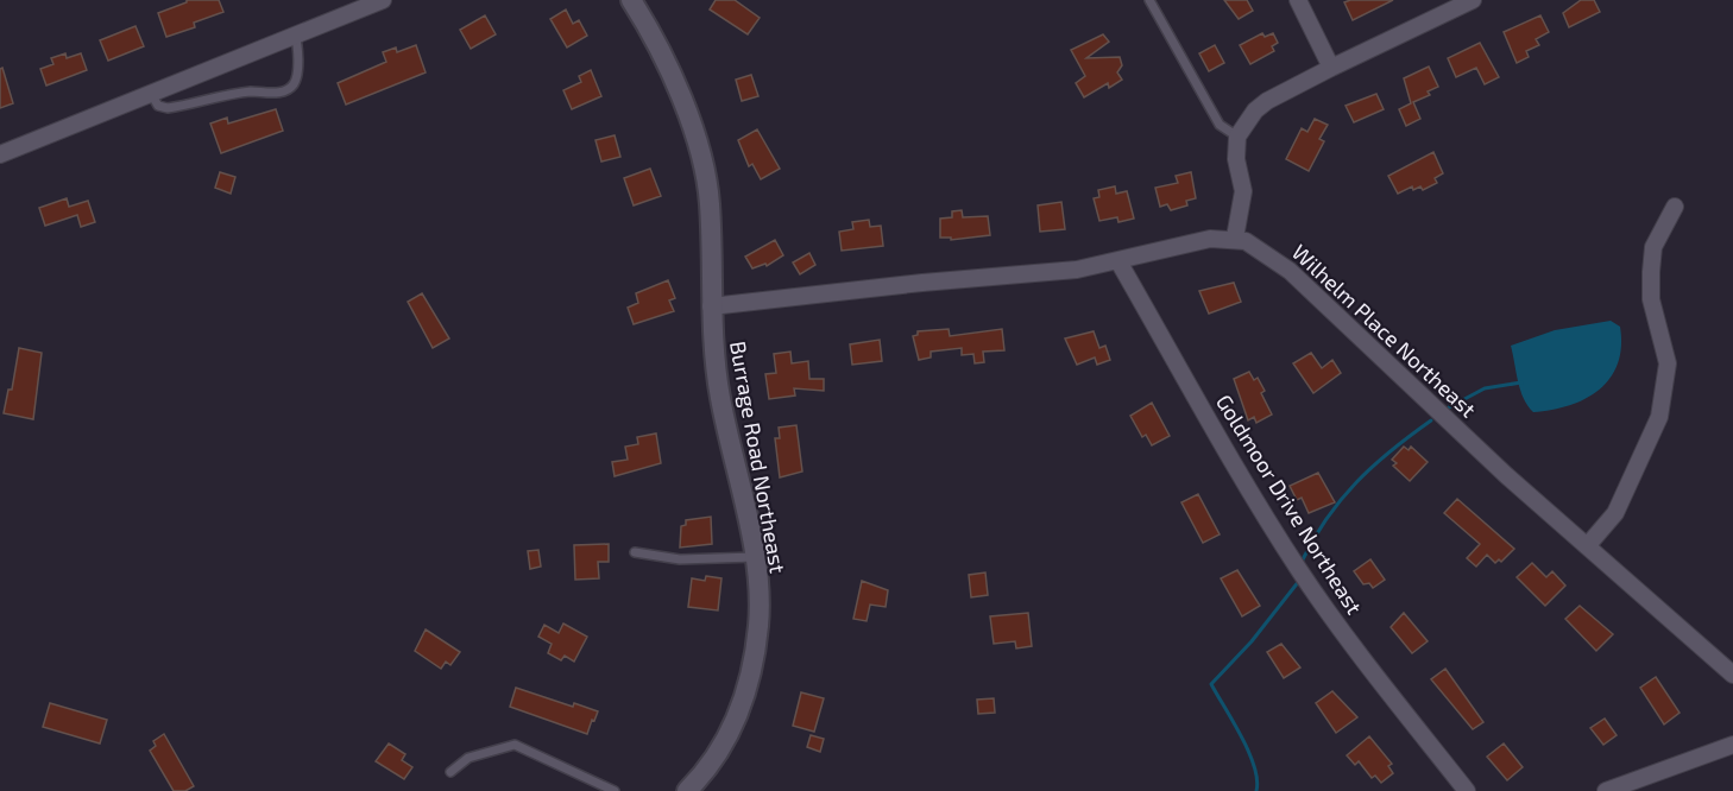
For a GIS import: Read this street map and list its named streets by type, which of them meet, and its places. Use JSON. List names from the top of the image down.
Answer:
{
  "streets": {
    "street": ["Wilhelm Place Northeast", "Burrage Road Northeast", "Goldmoor Drive Northeast"]
  }
}
